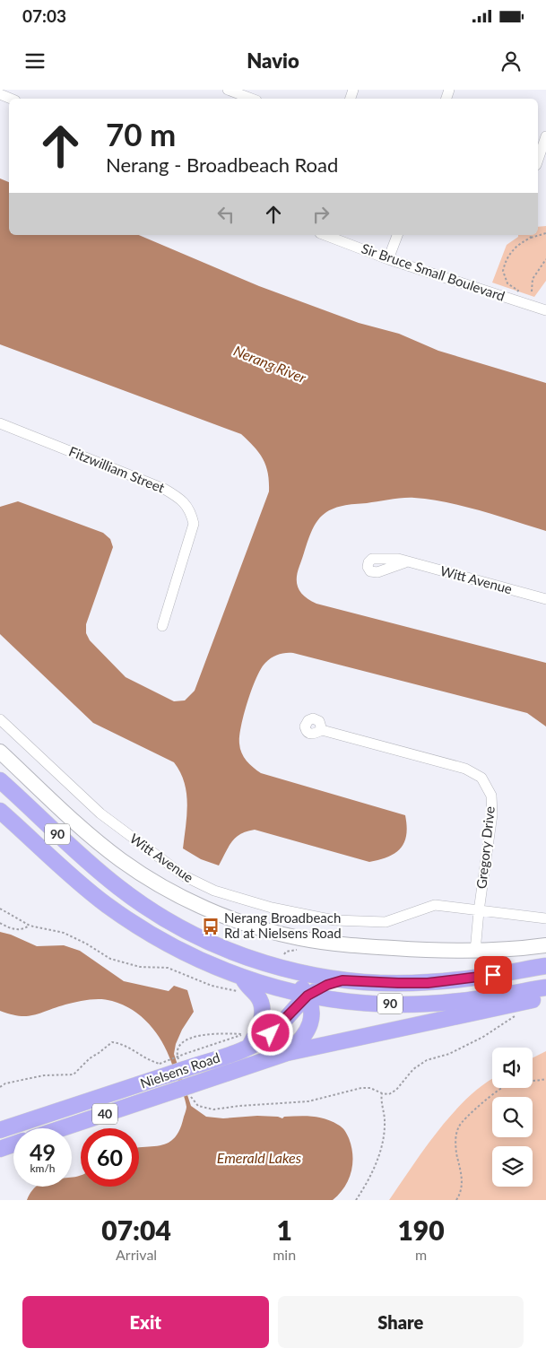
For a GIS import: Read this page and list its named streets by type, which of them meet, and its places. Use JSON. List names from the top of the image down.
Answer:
{
  "streets": {
    "main road": ["90", "Nielsens Road", "40"],
    "street": [
      "Sir Bruce Small Boulevard",
      "Fitzwilliam Street",
      "Witt Avenue",
      "Gregory Drive"
    ]
  },
  "crossings": [
    ["Witt Avenue", "Gregory Drive"],
    ["90", "Nielsens Road"],
    ["90", "40"],
    ["Nielsens Road", "40"]
  ],
  "water": ["Nerang River", "Emerald Lakes"],
  "places": {
    "bus stop": ["Nerang Broadbeach Rd at Nielsens Road"]
  },
  "page": {
    "status": "07:03",
    "header": "Navio",
    "turn": ["70 m", "Nerang - Broadbeach Road"],
    "speed": "49 km/h",
    "limit": "60",
    "eta": [
      "07:04",
      "Arrival",
      "1",
      "min",
      "190",
      "m"
    ],
    "buttons": ["Exit", "Share"]
  }
}
